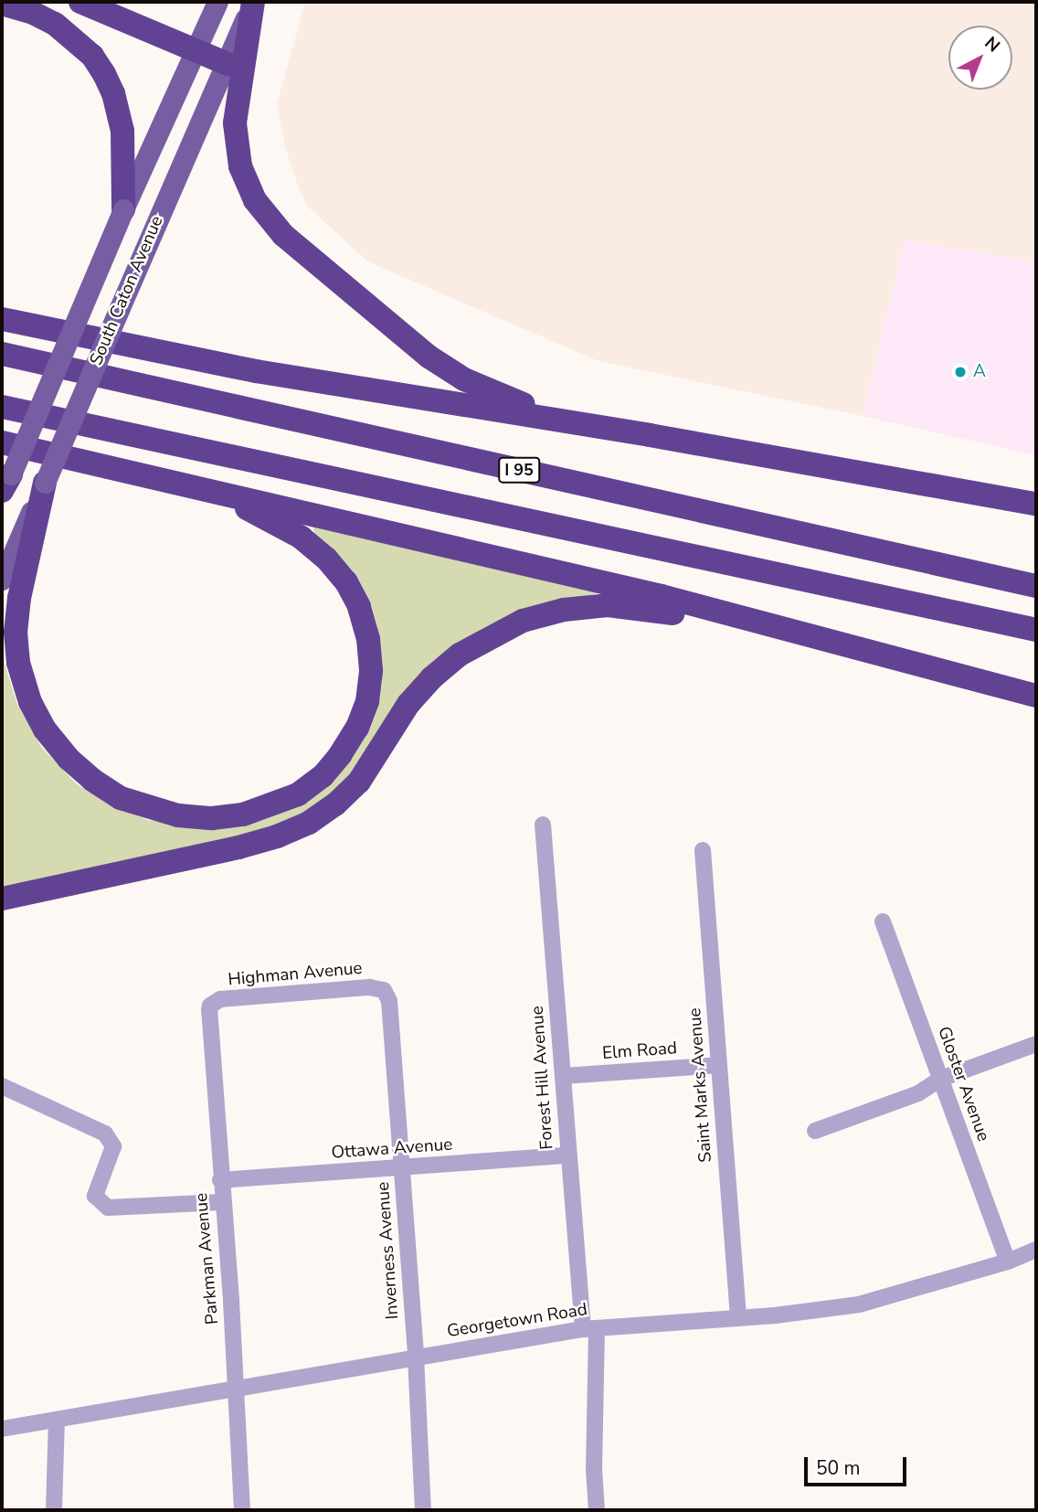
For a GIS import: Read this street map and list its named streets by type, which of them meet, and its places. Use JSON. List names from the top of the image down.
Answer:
{
  "streets": {
    "highway": ["I 95"],
    "main road": ["South Caton Avenue"],
    "street": [
      "Highman Avenue",
      "Elm Road",
      "Forest Hill Avenue",
      "Gloster Avenue",
      "Saint Marks Avenue",
      "Ottawa Avenue",
      "Inverness Avenue",
      "Parkman Avenue",
      "Georgetown Road"
    ]
  },
  "crossings": [
    ["Highman Avenue", "Inverness Avenue"],
    ["Highman Avenue", "Parkman Avenue"],
    ["Elm Road", "Forest Hill Avenue"],
    ["Elm Road", "Saint Marks Avenue"],
    ["Forest Hill Avenue", "Ottawa Avenue"],
    ["Forest Hill Avenue", "Georgetown Road"],
    ["Gloster Avenue", "Georgetown Road"],
    ["Saint Marks Avenue", "Georgetown Road"],
    ["Ottawa Avenue", "Inverness Avenue"],
    ["Ottawa Avenue", "Parkman Avenue"],
    ["Inverness Avenue", "Georgetown Road"],
    ["Parkman Avenue", "Georgetown Road"]
  ],
  "places": ["A"],
  "scale_bar": "50 m",
  "north": "top right"
}
